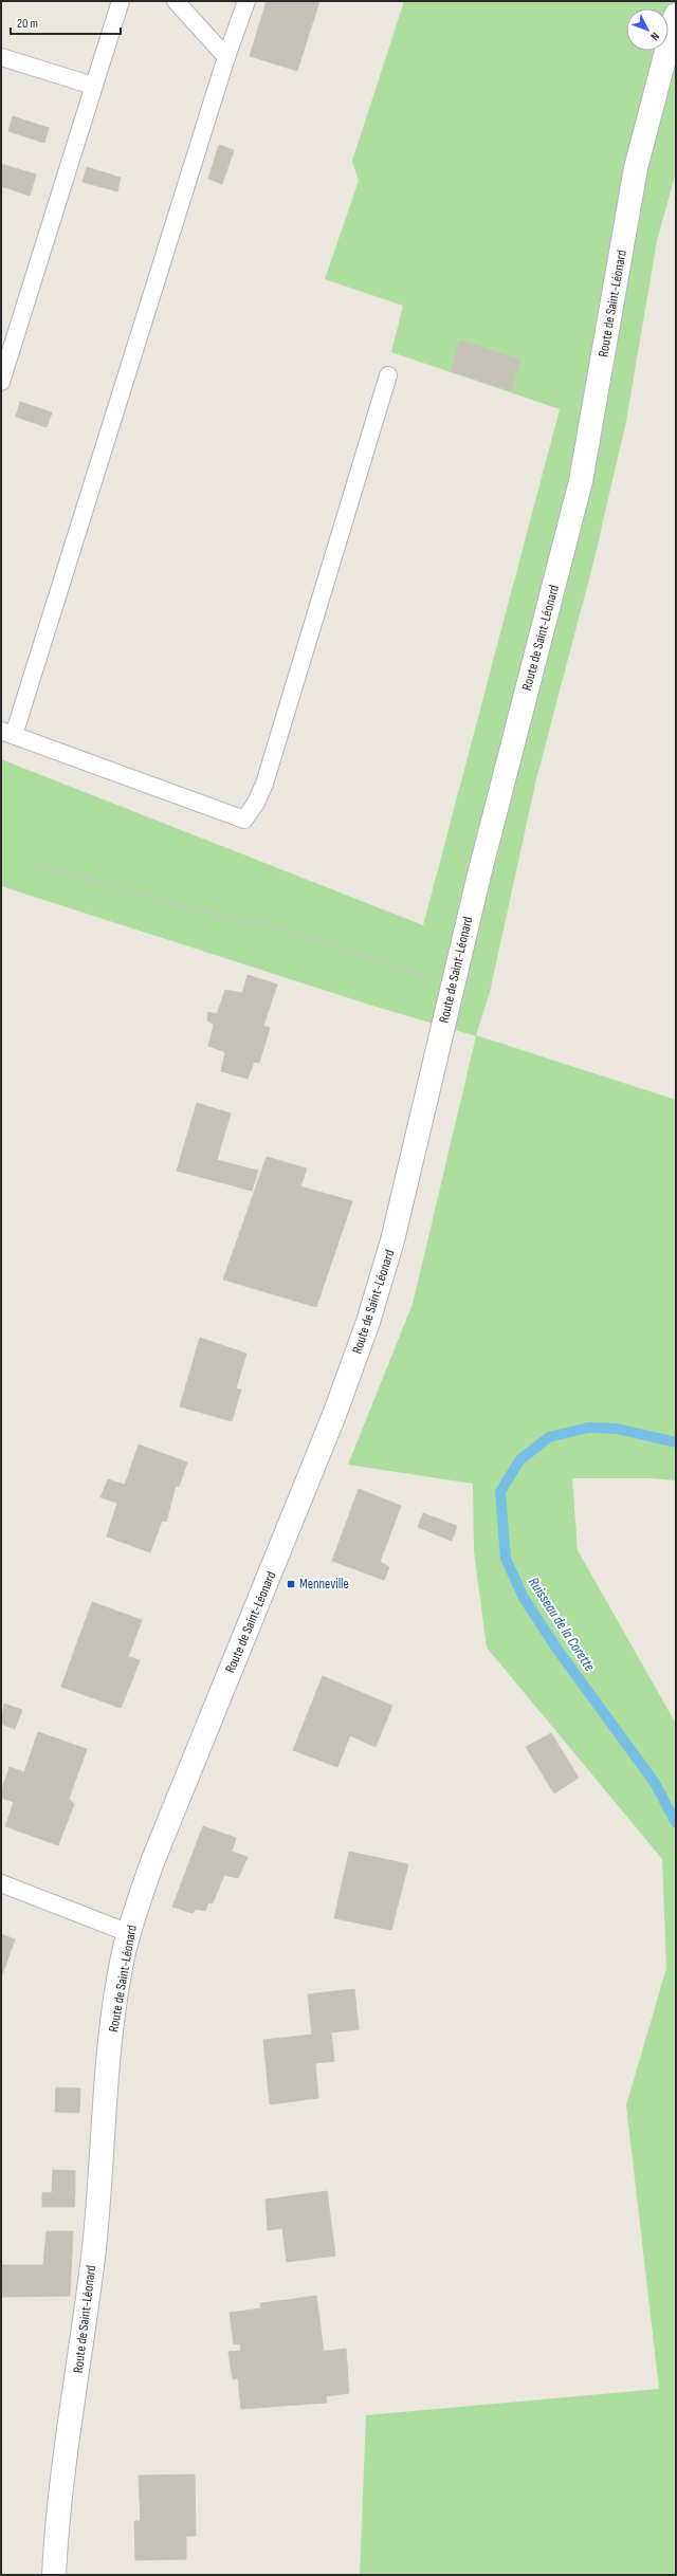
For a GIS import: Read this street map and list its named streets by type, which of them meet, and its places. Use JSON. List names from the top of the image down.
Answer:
{
  "streets": {
    "street": ["Route de Saint-Léonard"]
  },
  "water": ["Ruisseau de la Corette"],
  "places": {
    "transit": ["Menneville"]
  },
  "scale_bar": "20 m",
  "north": "bottom right"
}
